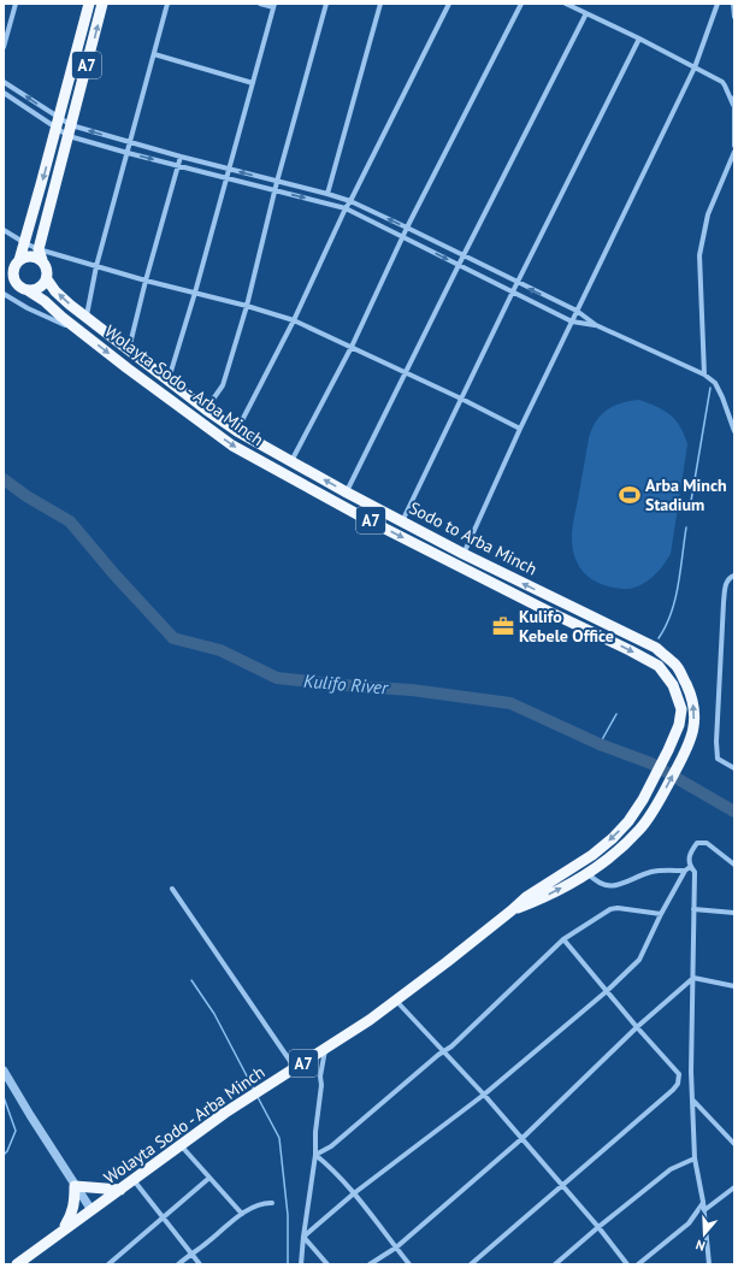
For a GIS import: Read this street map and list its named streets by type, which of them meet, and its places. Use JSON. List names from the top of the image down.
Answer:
{
  "streets": {
    "highway": ["A7", "Wolayta Sodo - Arba Minch", "Sodo to Arba Minch"]
  },
  "crossings": [
    ["A7", "Wolayta Sodo - Arba Minch"],
    ["A7", "Sodo to Arba Minch"],
    ["Wolayta Sodo - Arba Minch", "Sodo to Arba Minch"]
  ],
  "one_way": ["Sodo to Arba Minch"],
  "water": ["Kulifo River"],
  "places": {
    "sports": ["Arba Minch Stadium"],
    "office": ["Kulifo Kebele Office"]
  },
  "north": "bottom"
}
